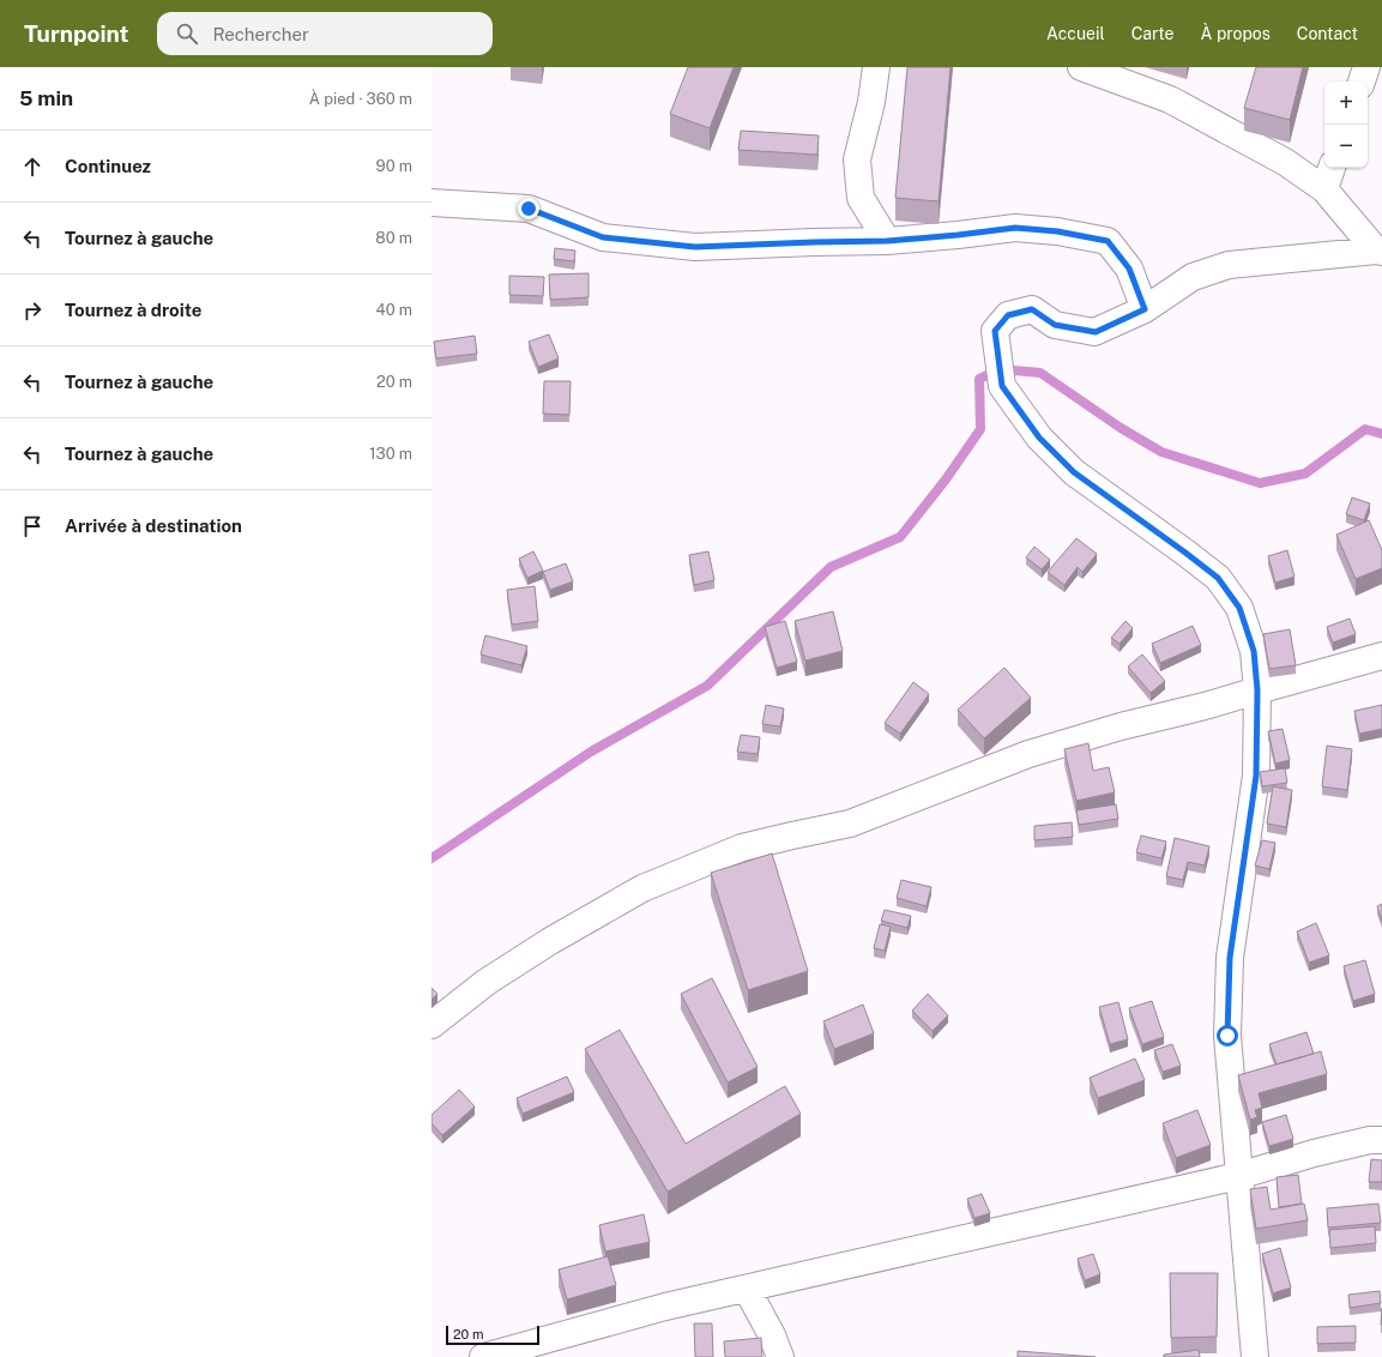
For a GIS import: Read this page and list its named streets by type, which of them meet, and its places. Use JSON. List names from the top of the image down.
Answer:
{
  "scale_bar": "20 m",
  "page": {
    "header": "Turnpoint",
    "search": "Rechercher",
    "nav": [
      "Accueil",
      "Carte",
      "À propos",
      "Contact"
    ],
    "heading": ["5 min", "À pied · 360 m"],
    "map_buttons": ["+", "−"],
    "list": [
      ["Continuez", "90 m"],
      ["Tournez à gauche", "80 m"],
      ["Tournez à droite", "40 m"],
      ["Tournez à gauche", "20 m"],
      ["Tournez à gauche", "130 m"],
      "Arrivée à destination"
    ],
    "scale": "20 m"
  }
}
